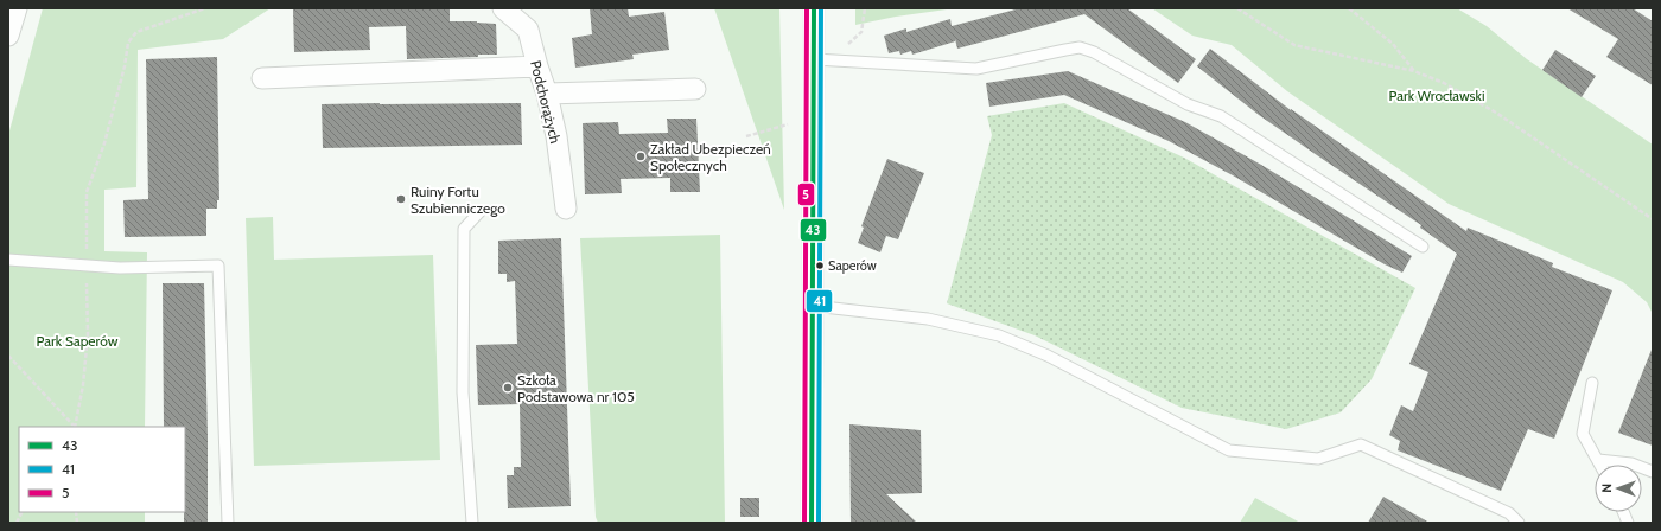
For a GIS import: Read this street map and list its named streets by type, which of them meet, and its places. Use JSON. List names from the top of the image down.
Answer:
{
  "streets": {
    "street": ["Podchorążych"]
  },
  "parks": ["Park Wrocławski", "Park Saperów"],
  "places": [
    "Zakład Ubezpieczeń Społecznych",
    "Ruiny Fortu Szubienniczego",
    "Saperów",
    "Szkoła Podstawowa nr 105"
  ],
  "lines": ["transit line 43", "transit line 41", "transit line 5"],
  "legend": ["43", "41", "5"],
  "north": "left"
}
